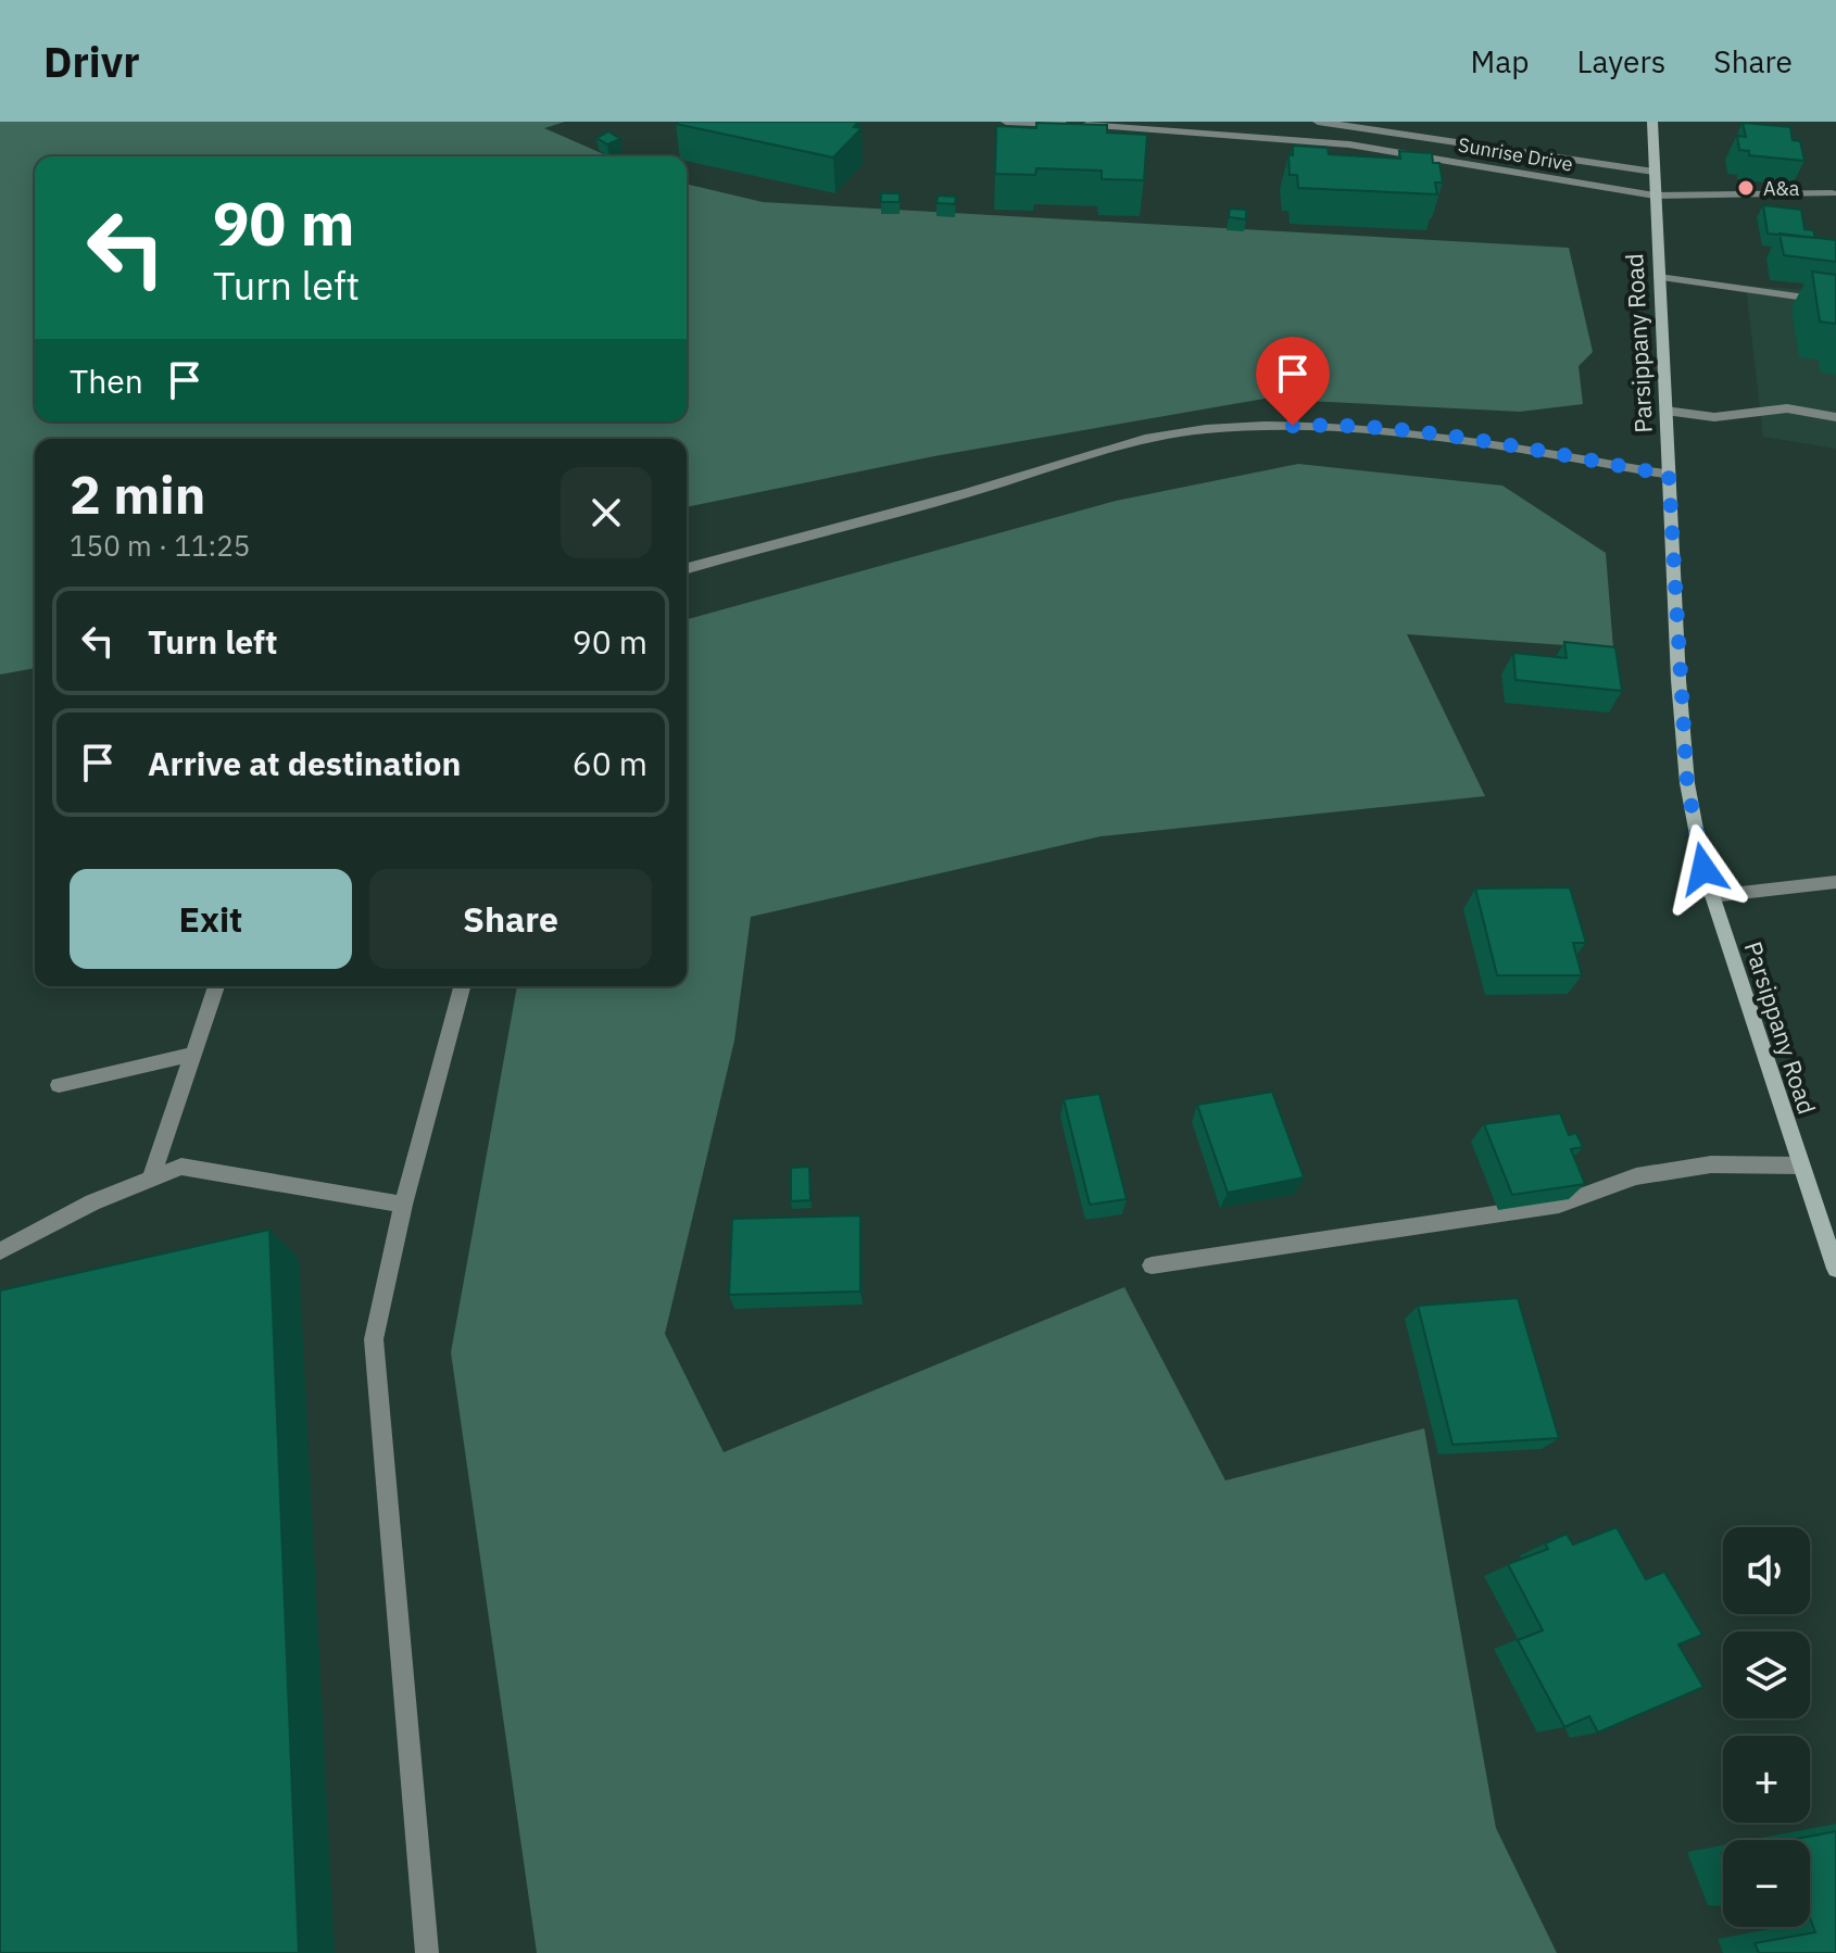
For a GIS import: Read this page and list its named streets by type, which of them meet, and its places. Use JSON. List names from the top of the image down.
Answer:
{
  "streets": {
    "main road": ["Parsippany Road"],
    "street": ["Sunrise Drive"]
  },
  "crossings": [
    ["Sunrise Drive", "Parsippany Road"]
  ],
  "places": ["A&a"],
  "page": {
    "header": "Drivr",
    "nav": ["Map", "Layers", "Share"],
    "turn": ["90 m", "Turn left"],
    "then": "Then",
    "heading": ["2 min", "150 m · 11:25"],
    "list": [
      {
        "name": "Turn left",
        "value": "90 m"
      },
      {
        "name": "Arrive at destination",
        "value": "60 m"
      }
    ],
    "buttons": ["Exit", "Share"],
    "map_buttons": ["+", "−"]
  }
}
